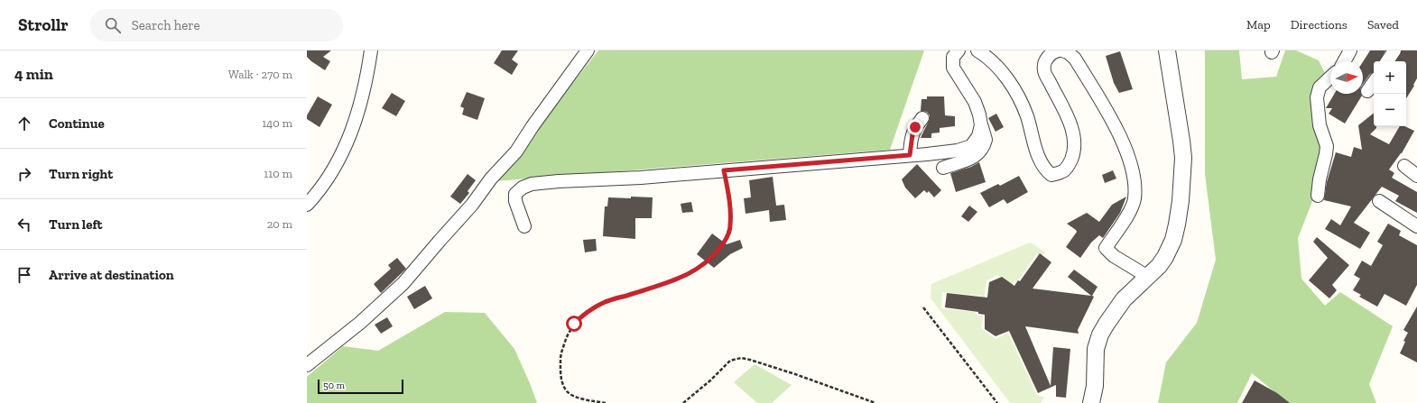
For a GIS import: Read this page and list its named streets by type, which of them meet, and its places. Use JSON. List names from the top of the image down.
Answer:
{
  "scale_bar": "50 m",
  "north": "right",
  "page": {
    "header": "Strollr",
    "search": "Search here",
    "nav": ["Map", "Directions", "Saved"],
    "heading": ["4 min", "Walk · 270 m"],
    "map_buttons": ["+", "−"],
    "list": [
      ["Continue", "140 m"],
      ["Turn right", "110 m"],
      ["Turn left", "20 m"],
      "Arrive at destination"
    ],
    "scale": "50 m"
  }
}
